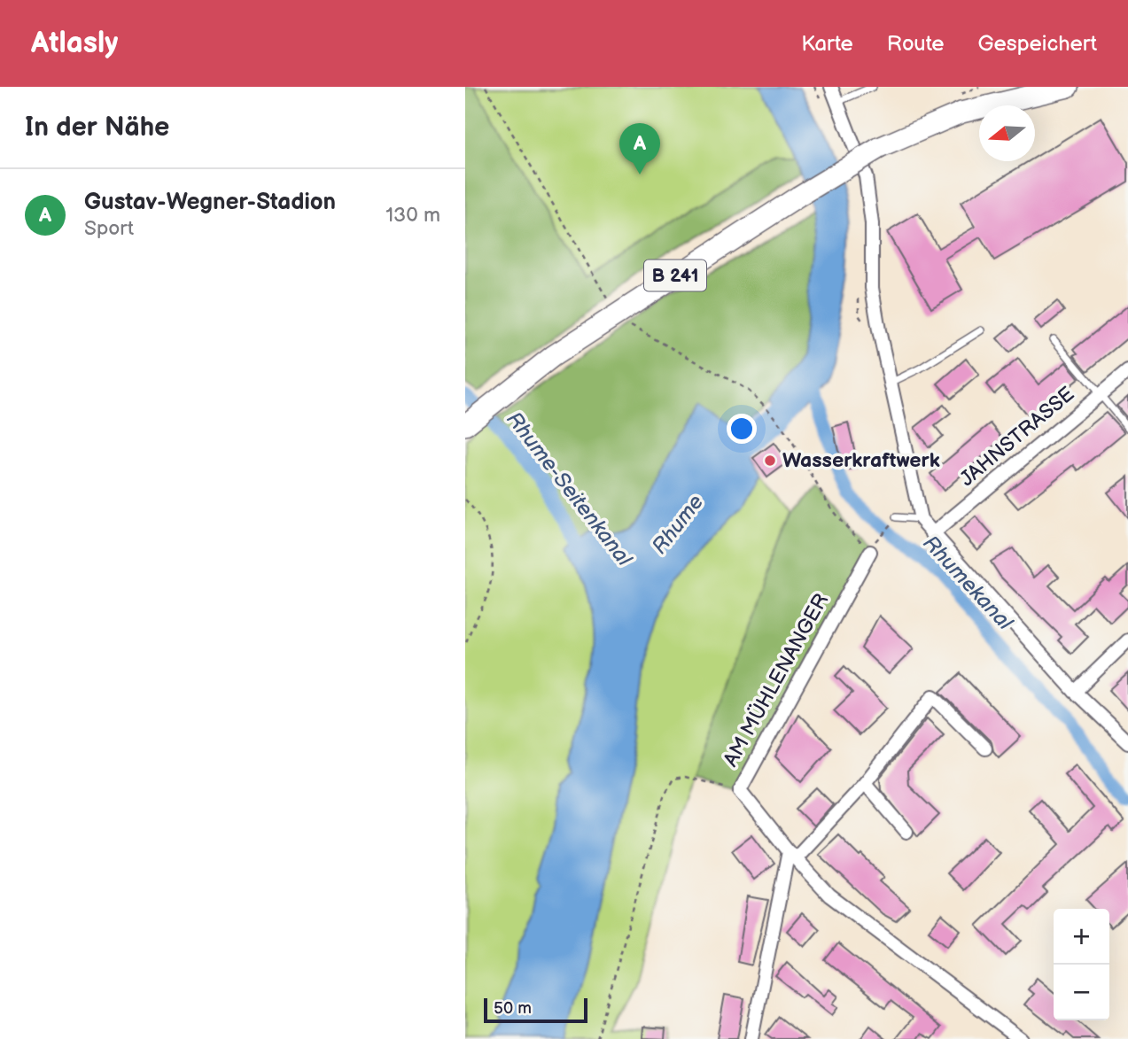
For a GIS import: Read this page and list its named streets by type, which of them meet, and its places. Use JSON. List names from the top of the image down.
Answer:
{
  "streets": {
    "main road": ["B 241"],
    "street": ["JAHNSTRASSE", "AM MÜHLENANGER"]
  },
  "water": ["Rhume-Seitenkanal", "Rhume", "Rhumekanal"],
  "places": ["Wasserkraftwerk"],
  "scale_bar": "50 m",
  "north": "left",
  "page": {
    "header": "Atlasly",
    "nav": ["Karte", "Route", "Gespeichert"],
    "heading": "In der Nähe",
    "pins": "A",
    "list": [
      {
        "mark": "A",
        "name": "Gustav-Wegner-Stadion",
        "note": "Sport",
        "value": "130 m"
      }
    ],
    "map_buttons": ["+", "−"],
    "scale": "50 m"
  }
}
